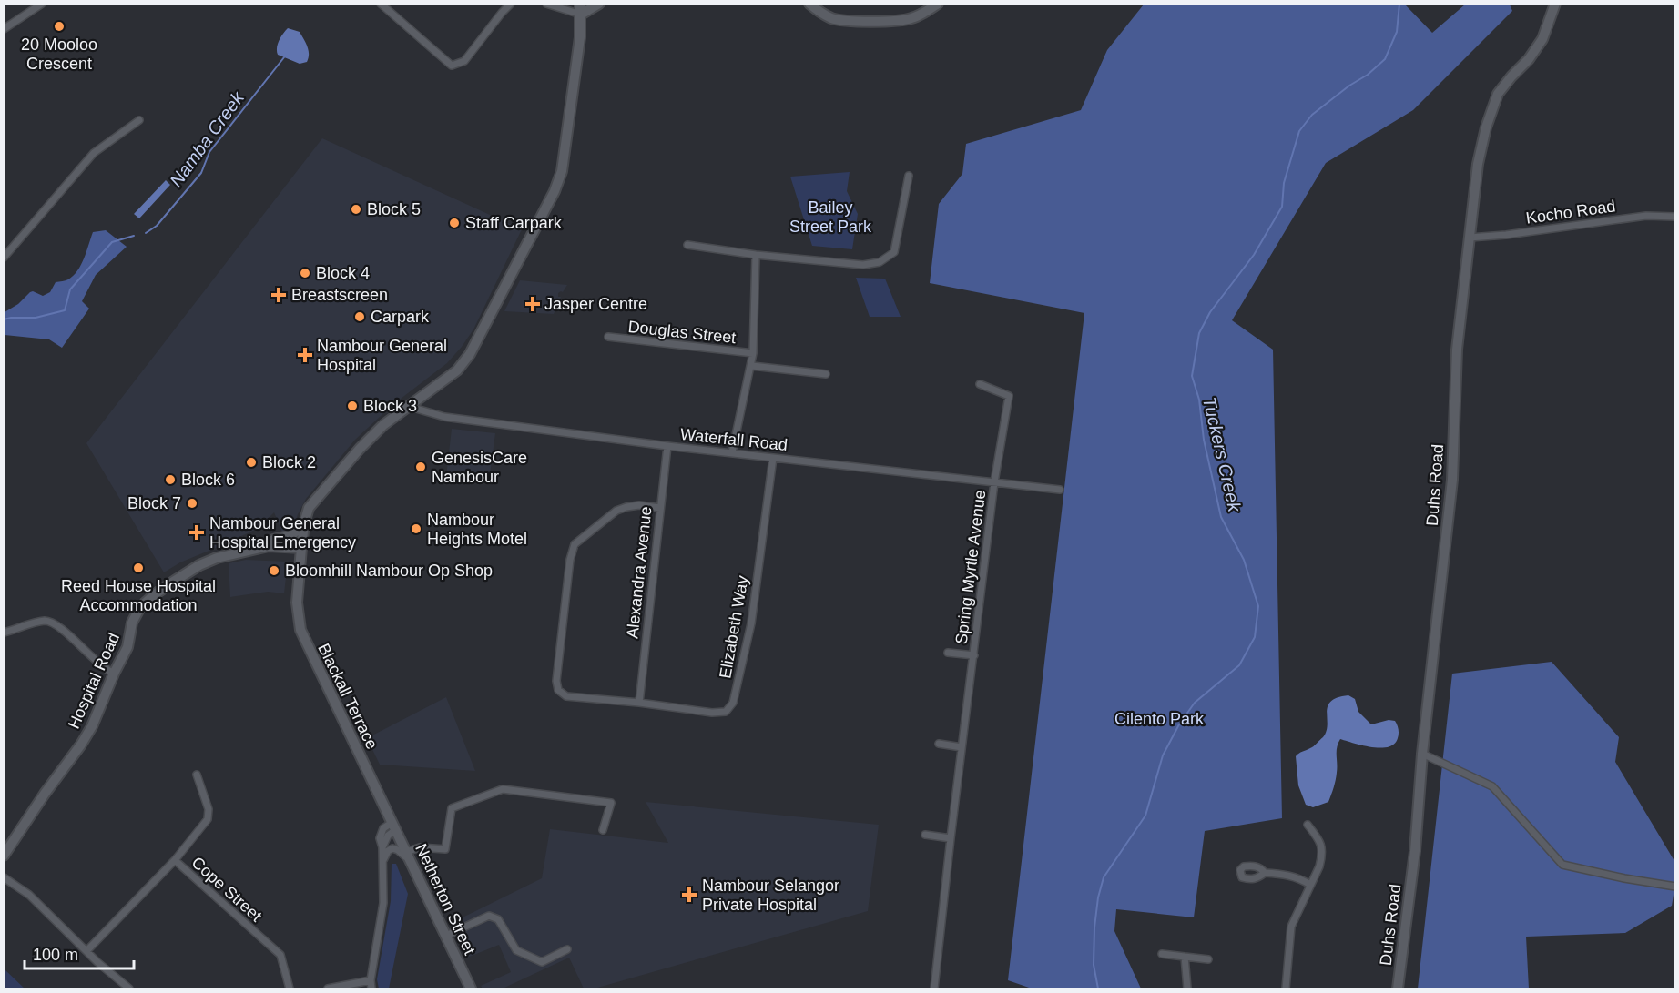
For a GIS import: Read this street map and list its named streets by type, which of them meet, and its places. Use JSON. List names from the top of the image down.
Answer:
{
  "streets": {
    "street": [
      "Kocho Road",
      "Douglas Street",
      "Waterfall Road",
      "Duhs Road",
      "Spring Myrtle Avenue",
      "Alexandra Avenue",
      "Elizabeth Way",
      "Hospital Road",
      "Blackall Terrace",
      "Cope Street",
      "Netherton Street"
    ]
  },
  "crossings": [
    ["Kocho Road", "Duhs Road"],
    ["Waterfall Road", "Spring Myrtle Avenue"],
    ["Waterfall Road", "Alexandra Avenue"],
    ["Waterfall Road", "Elizabeth Way"],
    ["Alexandra Avenue", "Elizabeth Way"],
    ["Hospital Road", "Blackall Terrace"],
    ["Blackall Terrace", "Netherton Street"]
  ],
  "water": ["Namba Creek", "Tuckers Creek"],
  "parks": ["Bailey Street Park", "Cilento Park"],
  "places": {
    "other": [
      "20 Mooloo Crescent",
      "Block 5",
      "Staff Carpark",
      "Block 4",
      "Carpark",
      "Block 3",
      "Block 2",
      "GenesisCare Nambour",
      "Block 6",
      "Block 7",
      "Nambour Heights Motel",
      "Reed House Hospital Accommodation",
      "Bloomhill Nambour Op Shop"
    ],
    "health": [
      "Breastscreen",
      "Jasper Centre",
      "Nambour General Hospital",
      "Nambour General Hospital Emergency",
      "Nambour Selangor Private Hospital"
    ]
  },
  "scale_bar": "100 m"
}
